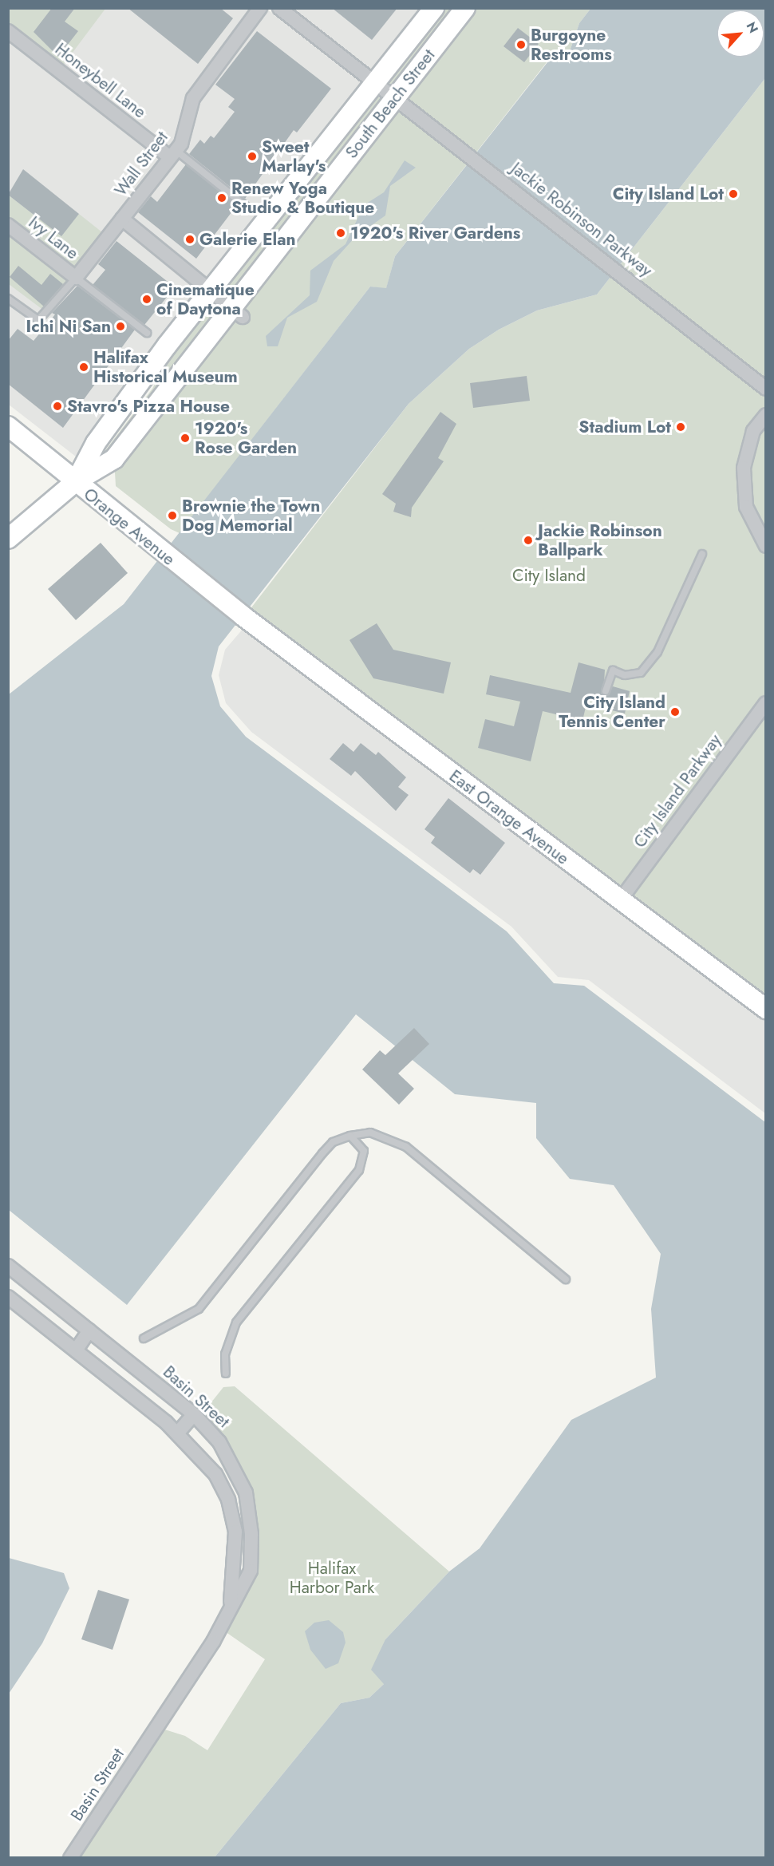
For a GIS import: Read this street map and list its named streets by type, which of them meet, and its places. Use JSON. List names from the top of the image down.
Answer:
{
  "streets": {
    "street": [
      "Honeybell Lane",
      "South Beach Street",
      "Wall Street",
      "Jackie Robinson Parkway",
      "Ivy Lane",
      "Orange Avenue",
      "City Island Parkway",
      "East Orange Avenue",
      "Basin Street"
    ]
  },
  "crossings": [
    ["Honeybell Lane", "Wall Street"],
    ["South Beach Street", "Jackie Robinson Parkway"],
    ["South Beach Street", "Orange Avenue"],
    ["Wall Street", "Ivy Lane"],
    ["Orange Avenue", "East Orange Avenue"],
    ["City Island Parkway", "East Orange Avenue"]
  ],
  "parks": ["City Island", "Halifax Harbor Park"],
  "places": [
    "Burgoyne Restrooms",
    "Sweet Marlay's",
    "City Island Lot",
    "Renew Yoga Studio & Boutique",
    "1920's River Gardens",
    "Galerie Elan",
    "Cinematique of Daytona",
    "Ichi Ni San",
    "Halifax Historical Museum",
    "Stavro's Pizza House",
    "Stadium Lot",
    "1920's Rose Garden",
    "Brownie the Town Dog Memorial",
    "Jackie Robinson Ballpark",
    "City Island Tennis Center"
  ],
  "north": "top right"
}
